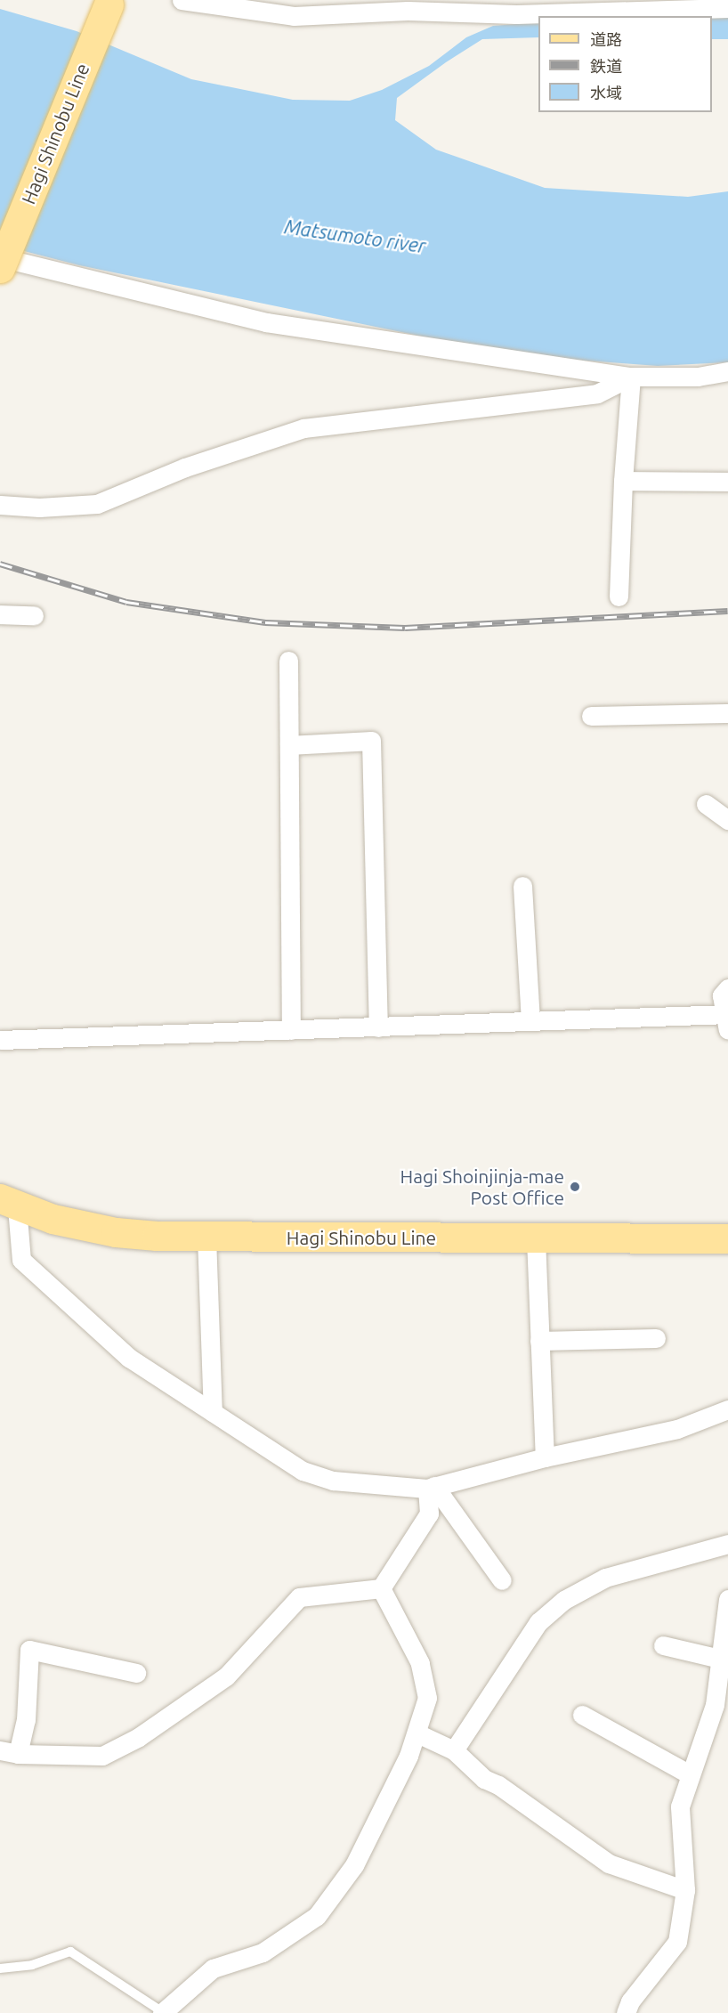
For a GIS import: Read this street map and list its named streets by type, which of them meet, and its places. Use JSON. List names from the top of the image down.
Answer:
{
  "streets": {
    "main road": ["Hagi Shinobu Line"]
  },
  "water": ["Matsumoto river"],
  "places": ["Hagi Shoinjinja-mae Post Office"],
  "legend": ["道路", "鉄道", "水域"]
}
